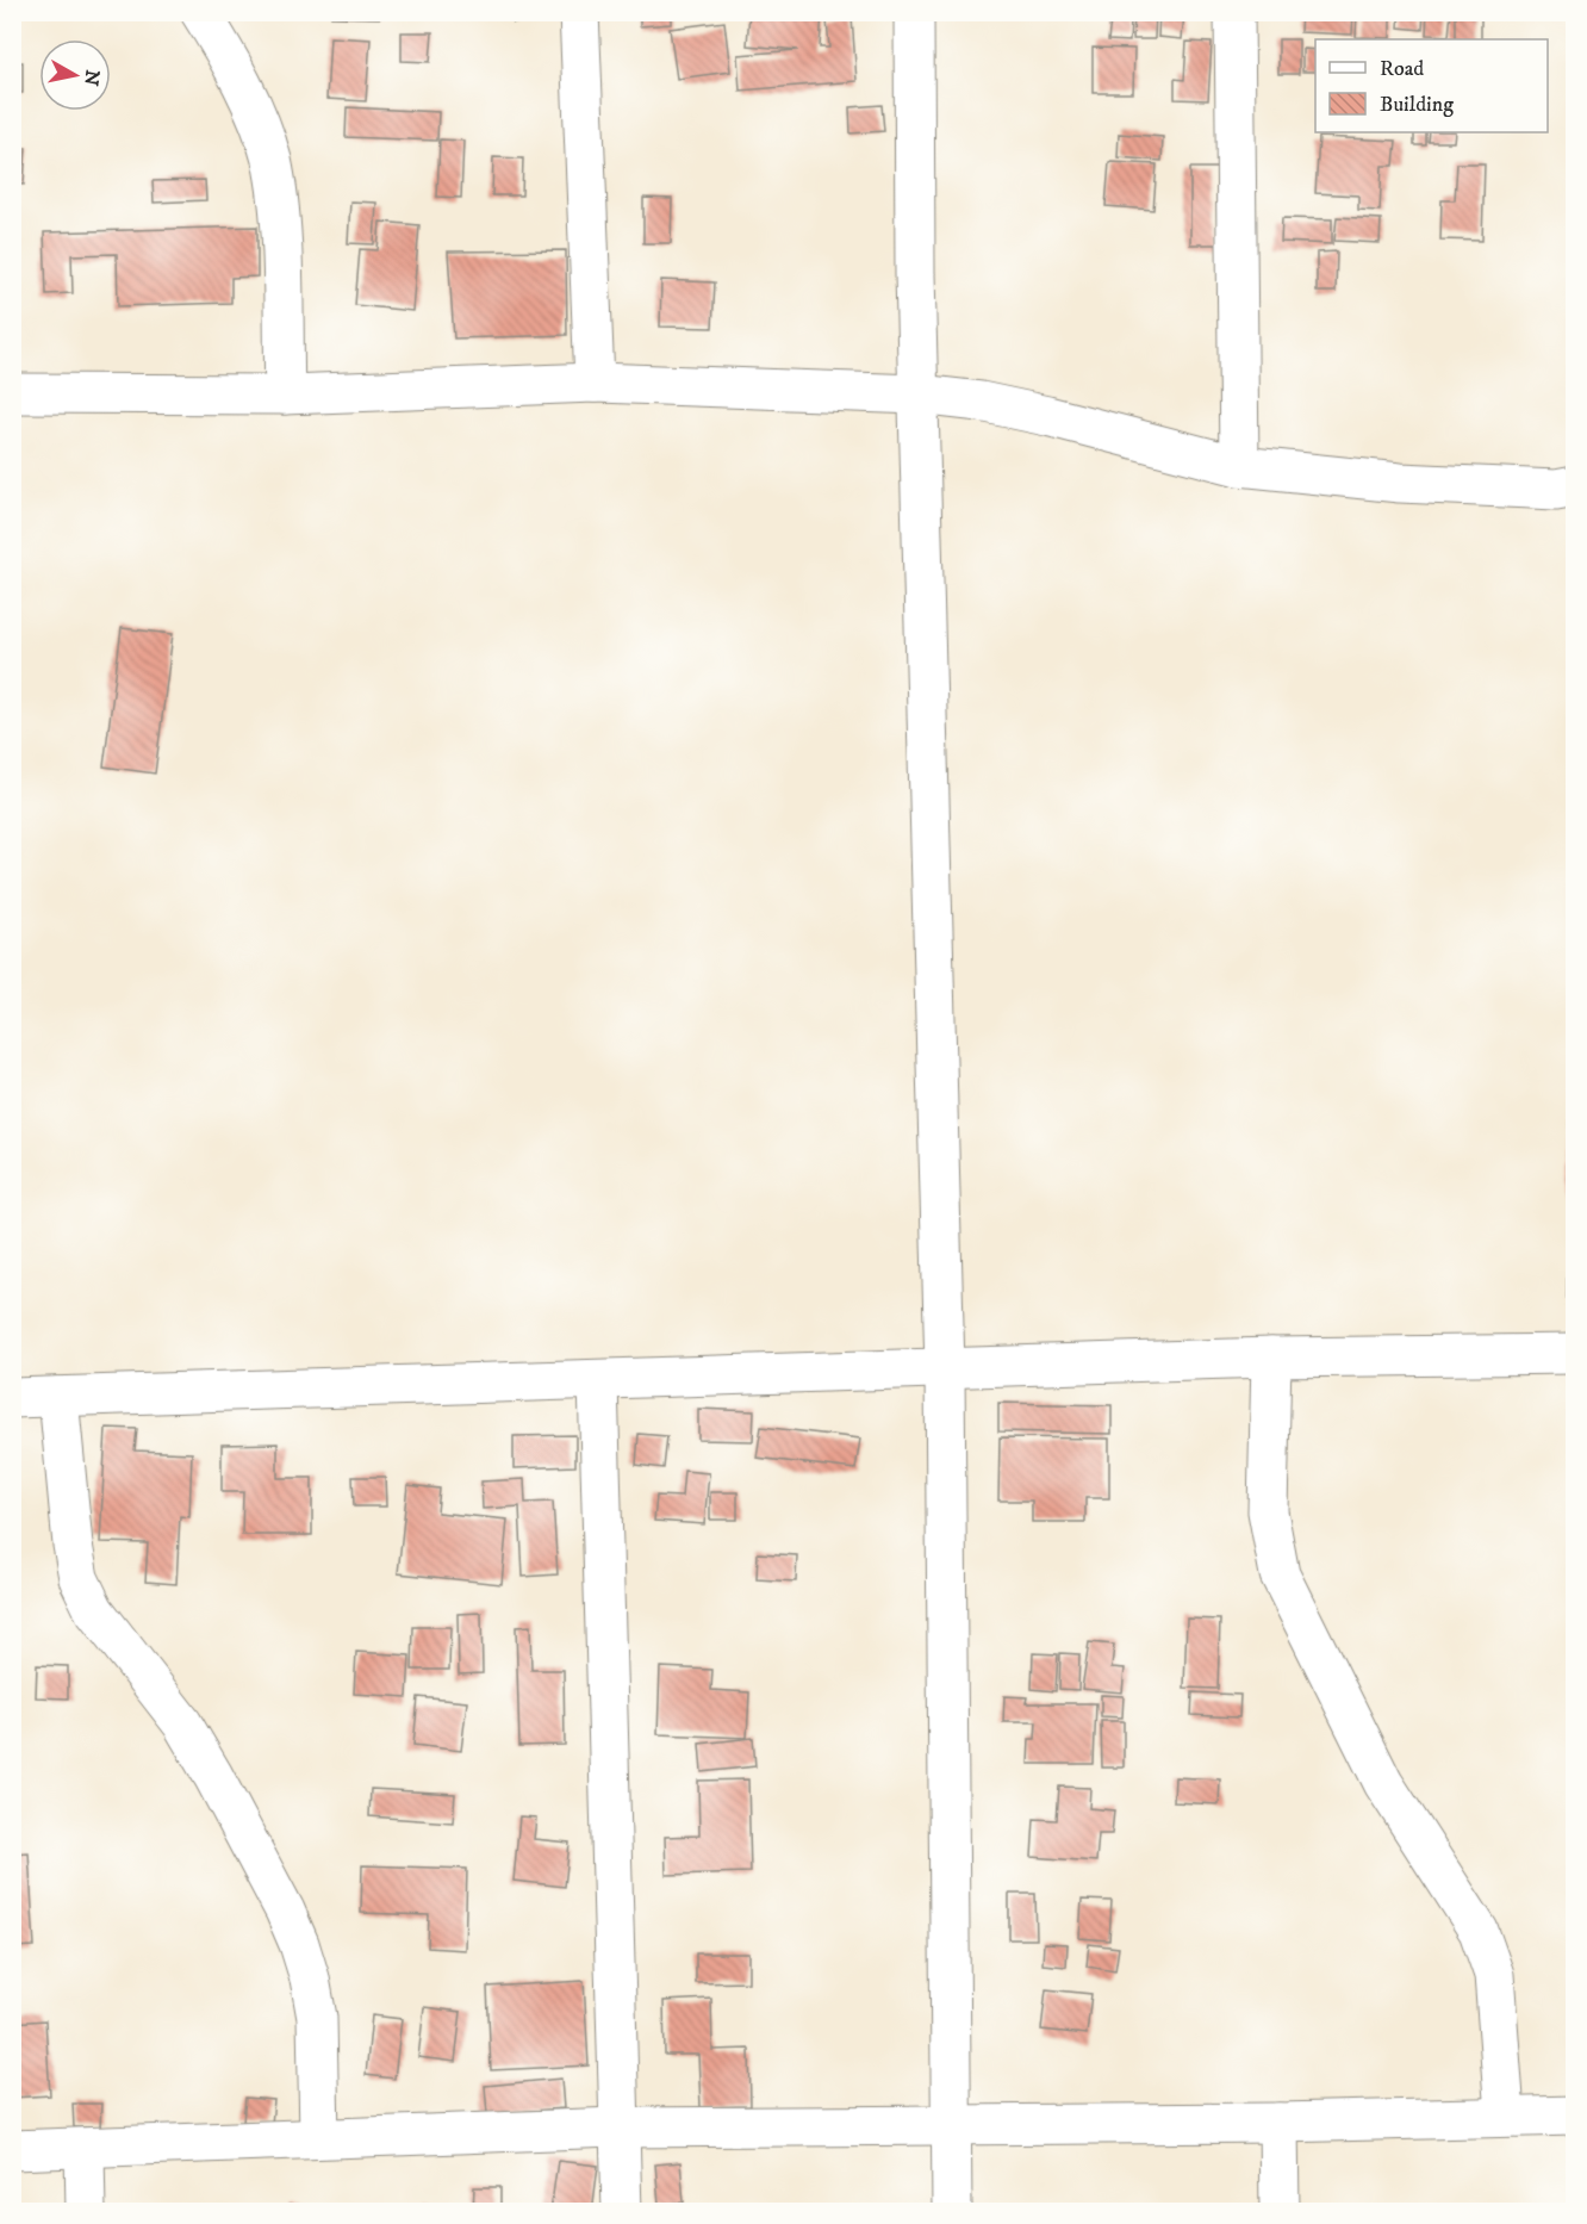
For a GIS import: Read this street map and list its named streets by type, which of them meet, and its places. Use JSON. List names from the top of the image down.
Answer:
{
  "legend": ["Road", "Building"],
  "north": "right"
}
